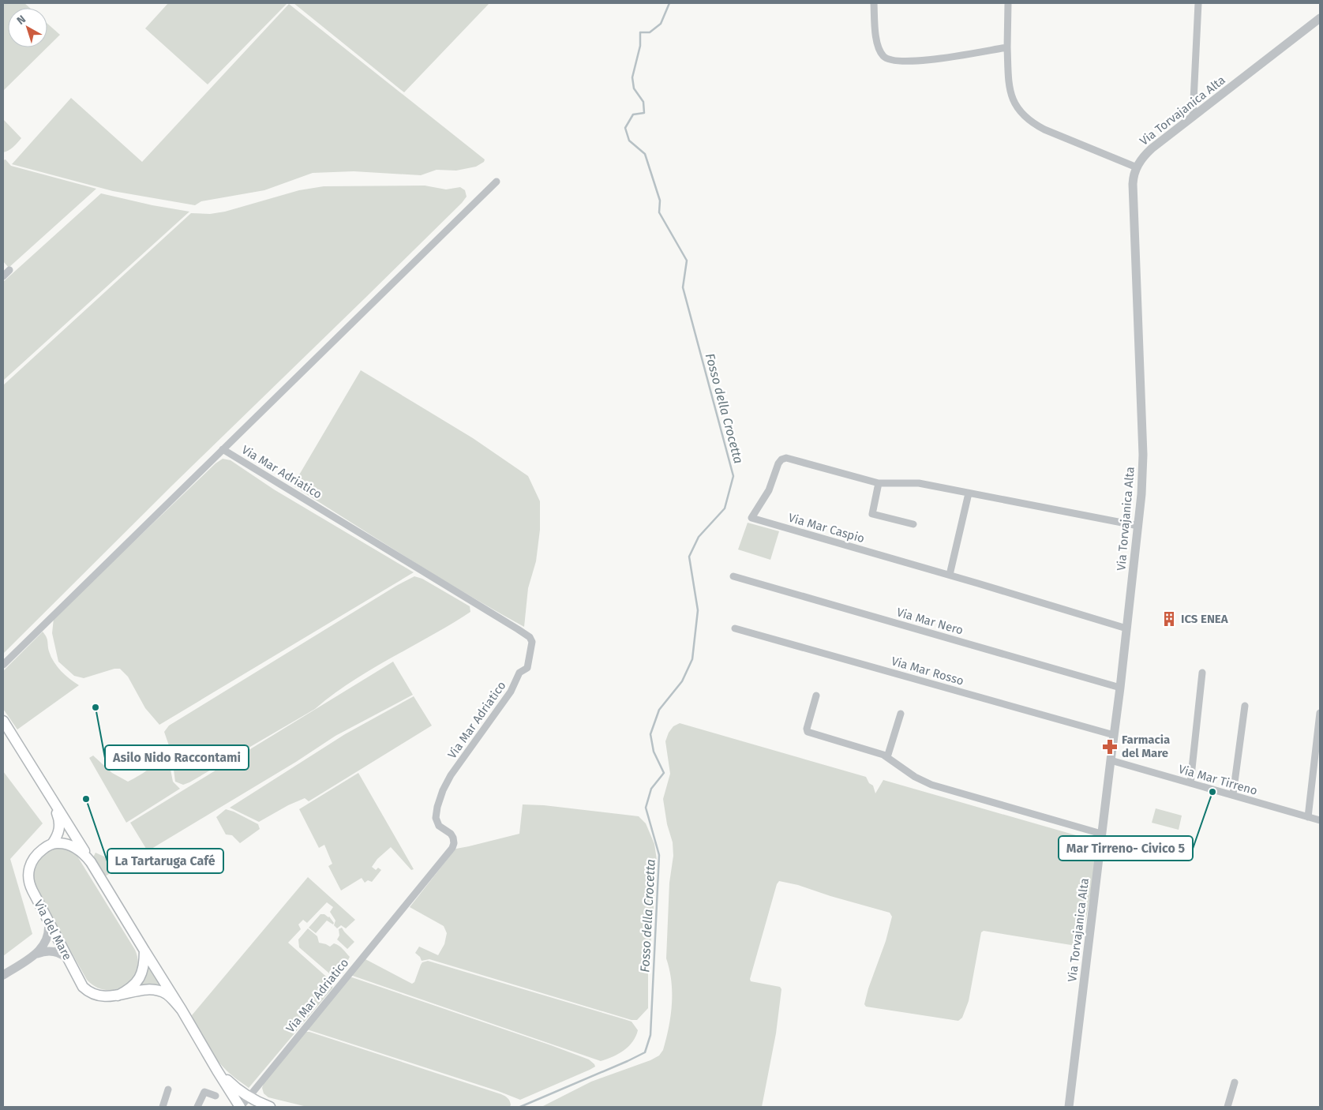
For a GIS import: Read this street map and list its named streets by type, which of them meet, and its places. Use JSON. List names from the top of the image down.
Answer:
{
  "streets": {
    "main road": ["Via del Mare"],
    "street": [
      "Via Torvajanica Alta",
      "Via Mar Adriatico",
      "Via Mar Caspio",
      "Via Mar Nero",
      "Via Mar Rosso",
      "Via Mar Tirreno"
    ]
  },
  "crossings": [
    ["Via Torvajanica Alta", "Via Mar Caspio"],
    ["Via Torvajanica Alta", "Via Mar Nero"],
    ["Via Torvajanica Alta", "Via Mar Rosso"],
    ["Via Torvajanica Alta", "Via Mar Tirreno"]
  ],
  "water": ["Fosso della Crocetta"],
  "places": {
    "building": ["ICS ENEA"],
    "other": ["Asilo Nido Raccontami", "Mar Tirreno- Civico 5", "La Tartaruga Café"],
    "pharmacy": ["Farmacia del Mare"]
  },
  "north": "top left"
}
